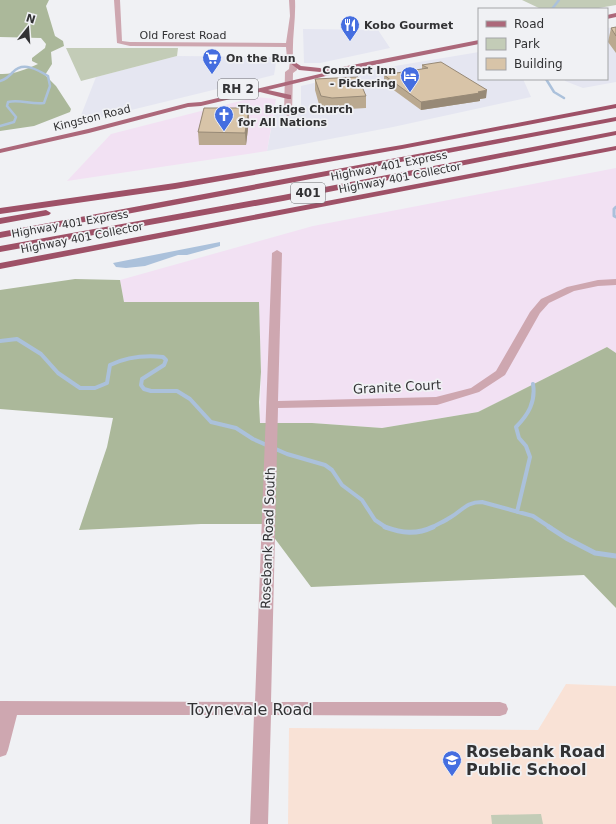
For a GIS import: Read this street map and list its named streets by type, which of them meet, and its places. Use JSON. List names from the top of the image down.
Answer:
{
  "streets": {
    "highway": ["Highway 401 Express", "Highway 401 Collector", "401"],
    "main road": ["RH 2", "Kingston Road"],
    "street": [
      "Old Forest Road",
      "Granite Court",
      "Rosebank Road South",
      "Toynevale Road"
    ]
  },
  "crossings": [
    ["Granite Court", "Rosebank Road South"],
    ["Rosebank Road South", "Toynevale Road"]
  ],
  "places": {
    "restaurant": ["Kobo Gourmet"],
    "supermarket": ["On the Run"],
    "hotel": ["Comfort Inn - Pickering"],
    "church": ["The Bridge Church for All Nations"],
    "school or university": ["Rosebank Road Public School"]
  },
  "legend": ["Road", "Park", "Building"],
  "north": "top"
}
